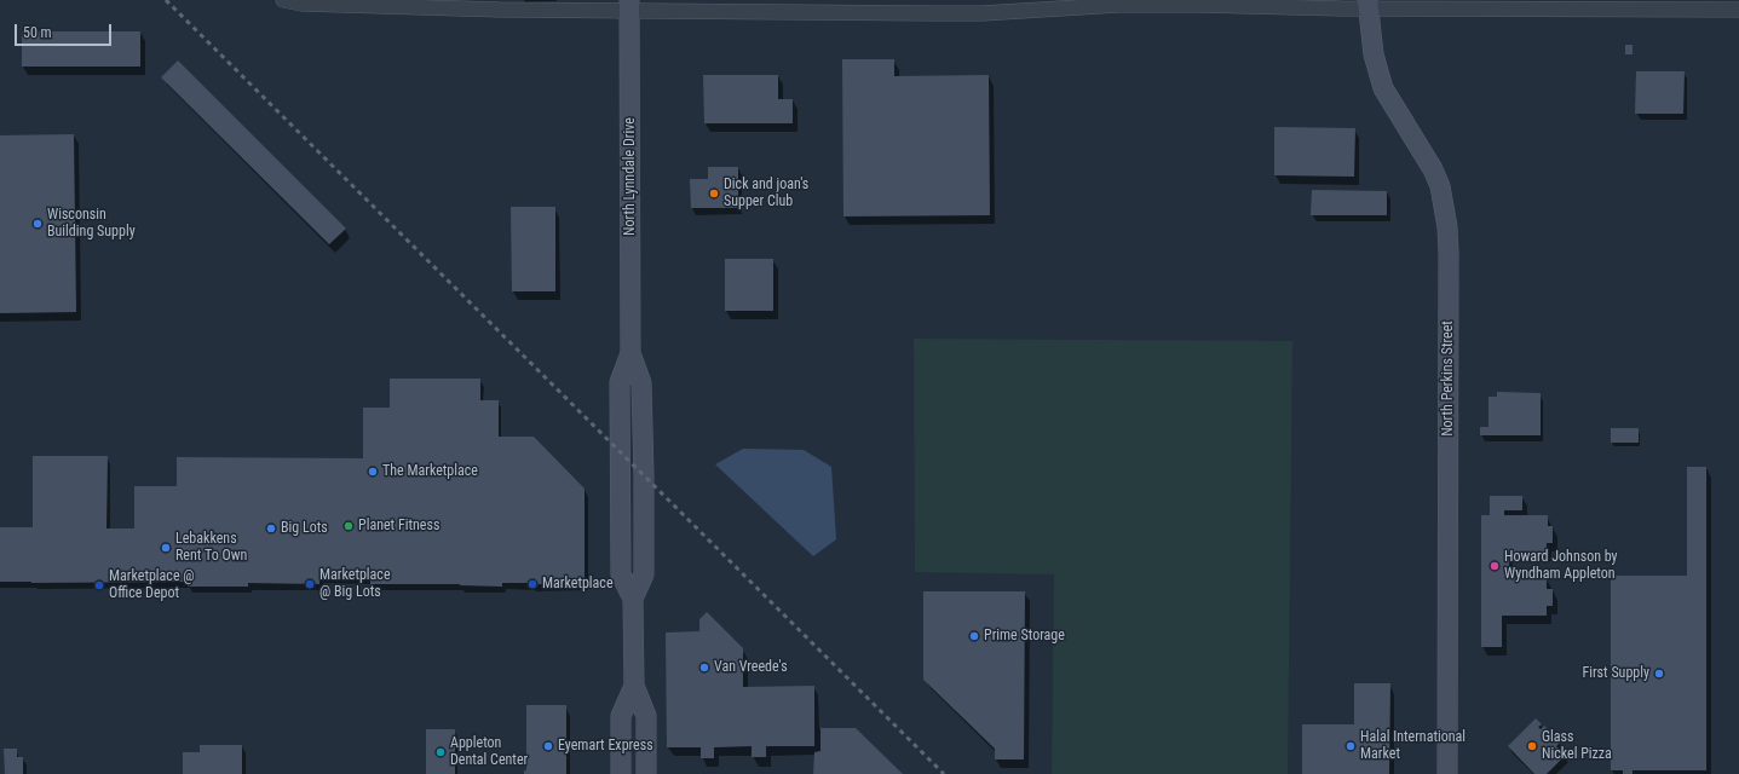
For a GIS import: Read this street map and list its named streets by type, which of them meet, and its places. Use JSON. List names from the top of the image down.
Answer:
{
  "streets": {
    "main road": ["North Lynndale Drive", "North Perkins Street"]
  },
  "places": [
    "Dick and joan's Supper Club",
    "Wisconsin Building Supply",
    "The Marketplace",
    "Planet Fitness",
    "Big Lots",
    "Lebakkens Rent To Own",
    "Howard Johnson by Wyndham Appleton",
    "Marketplace @ Big Lots",
    "Marketplace",
    "Marketplace @ Office Depot",
    "Prime Storage",
    "Van Vreede's",
    "First Supply",
    "Eyemart Express",
    "Halal International Market",
    "Glass Nickel Pizza",
    "Appleton Dental Center"
  ],
  "scale_bar": "50 m"
}
